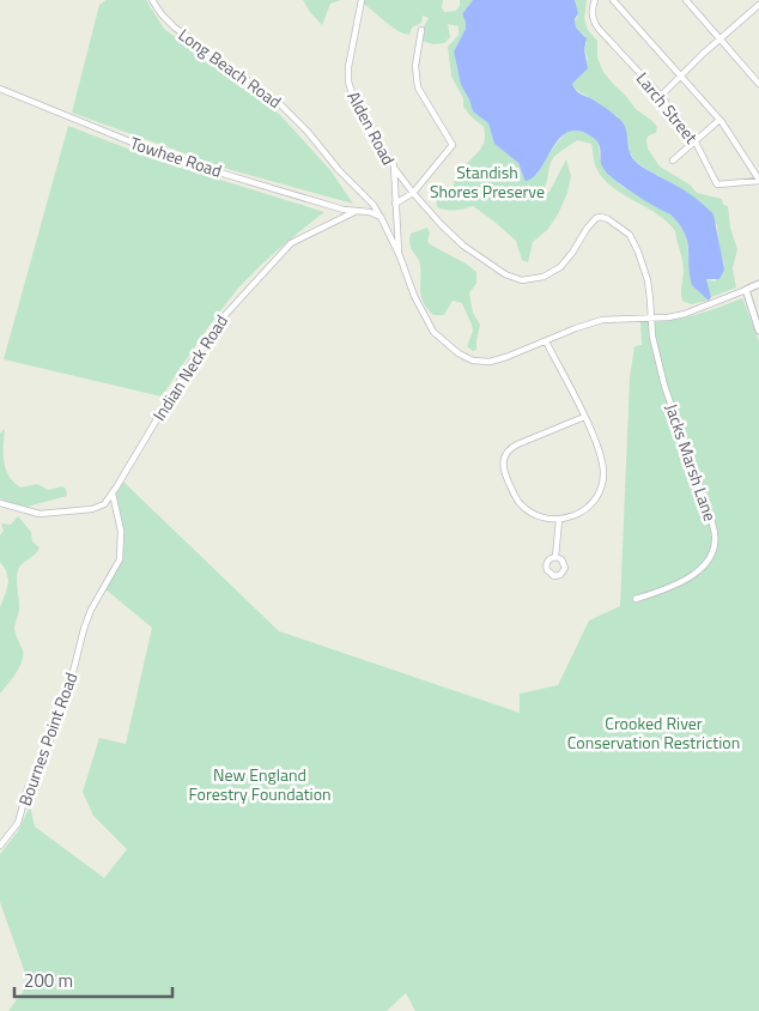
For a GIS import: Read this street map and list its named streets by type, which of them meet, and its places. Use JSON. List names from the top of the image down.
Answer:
{
  "streets": {
    "street": [
      "Long Beach Road",
      "Larch Street",
      "Alden Road",
      "Towhee Road",
      "Indian Neck Road",
      "Jacks Marsh Lane",
      "Bournes Point Road"
    ]
  },
  "crossings": [
    ["Towhee Road", "Indian Neck Road"],
    ["Indian Neck Road", "Bournes Point Road"]
  ],
  "parks": ["Standish Shores Preserve", "Crooked River Conservation Restriction", "New England Forestry Foundation"],
  "scale_bar": "200 m"
}
